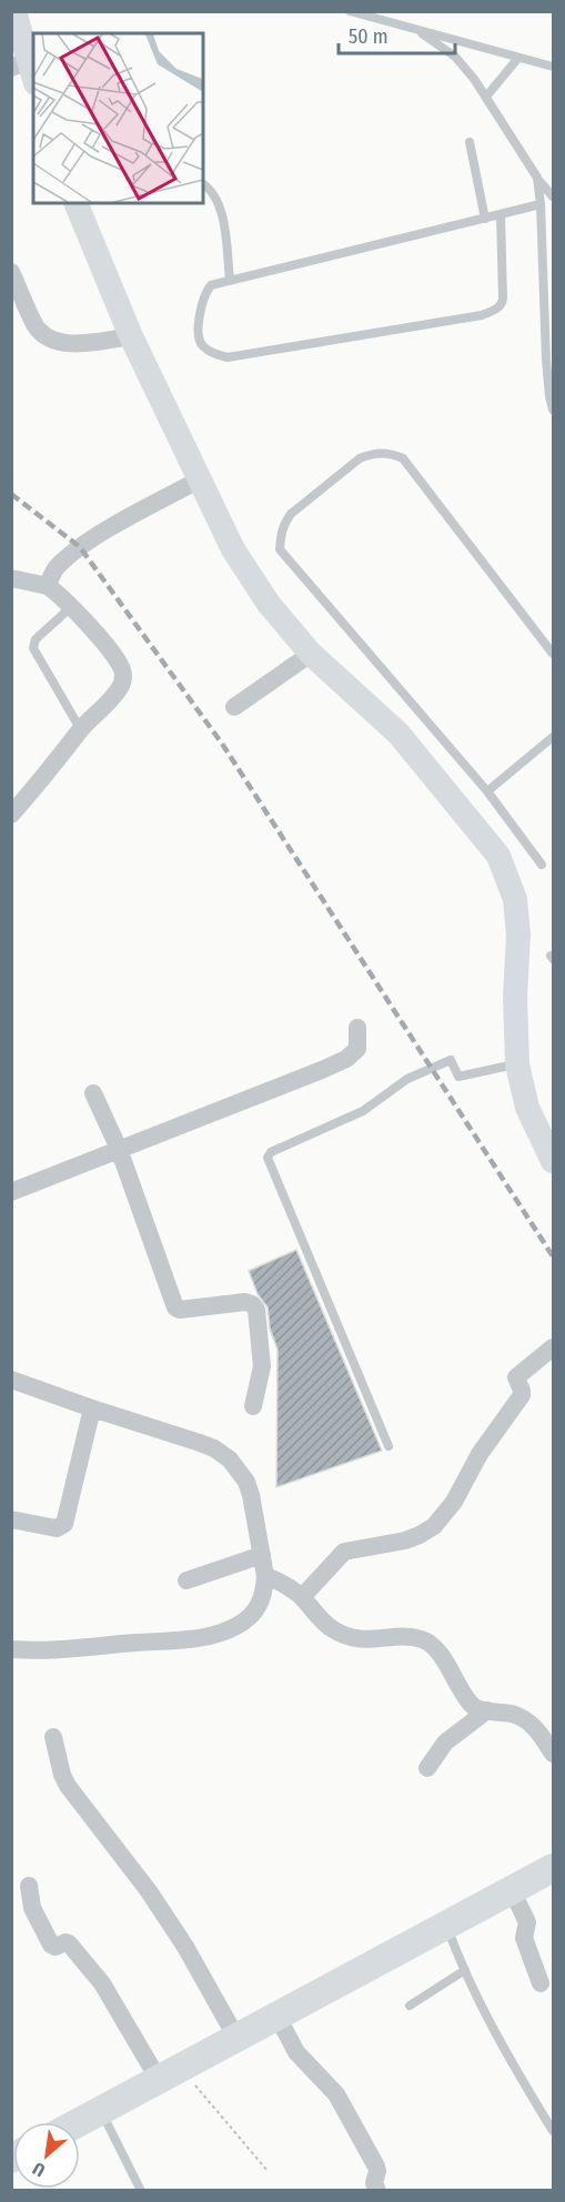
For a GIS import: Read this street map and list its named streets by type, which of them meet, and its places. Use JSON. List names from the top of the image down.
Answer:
{
  "scale_bar": "50 m",
  "north": "bottom left"
}
